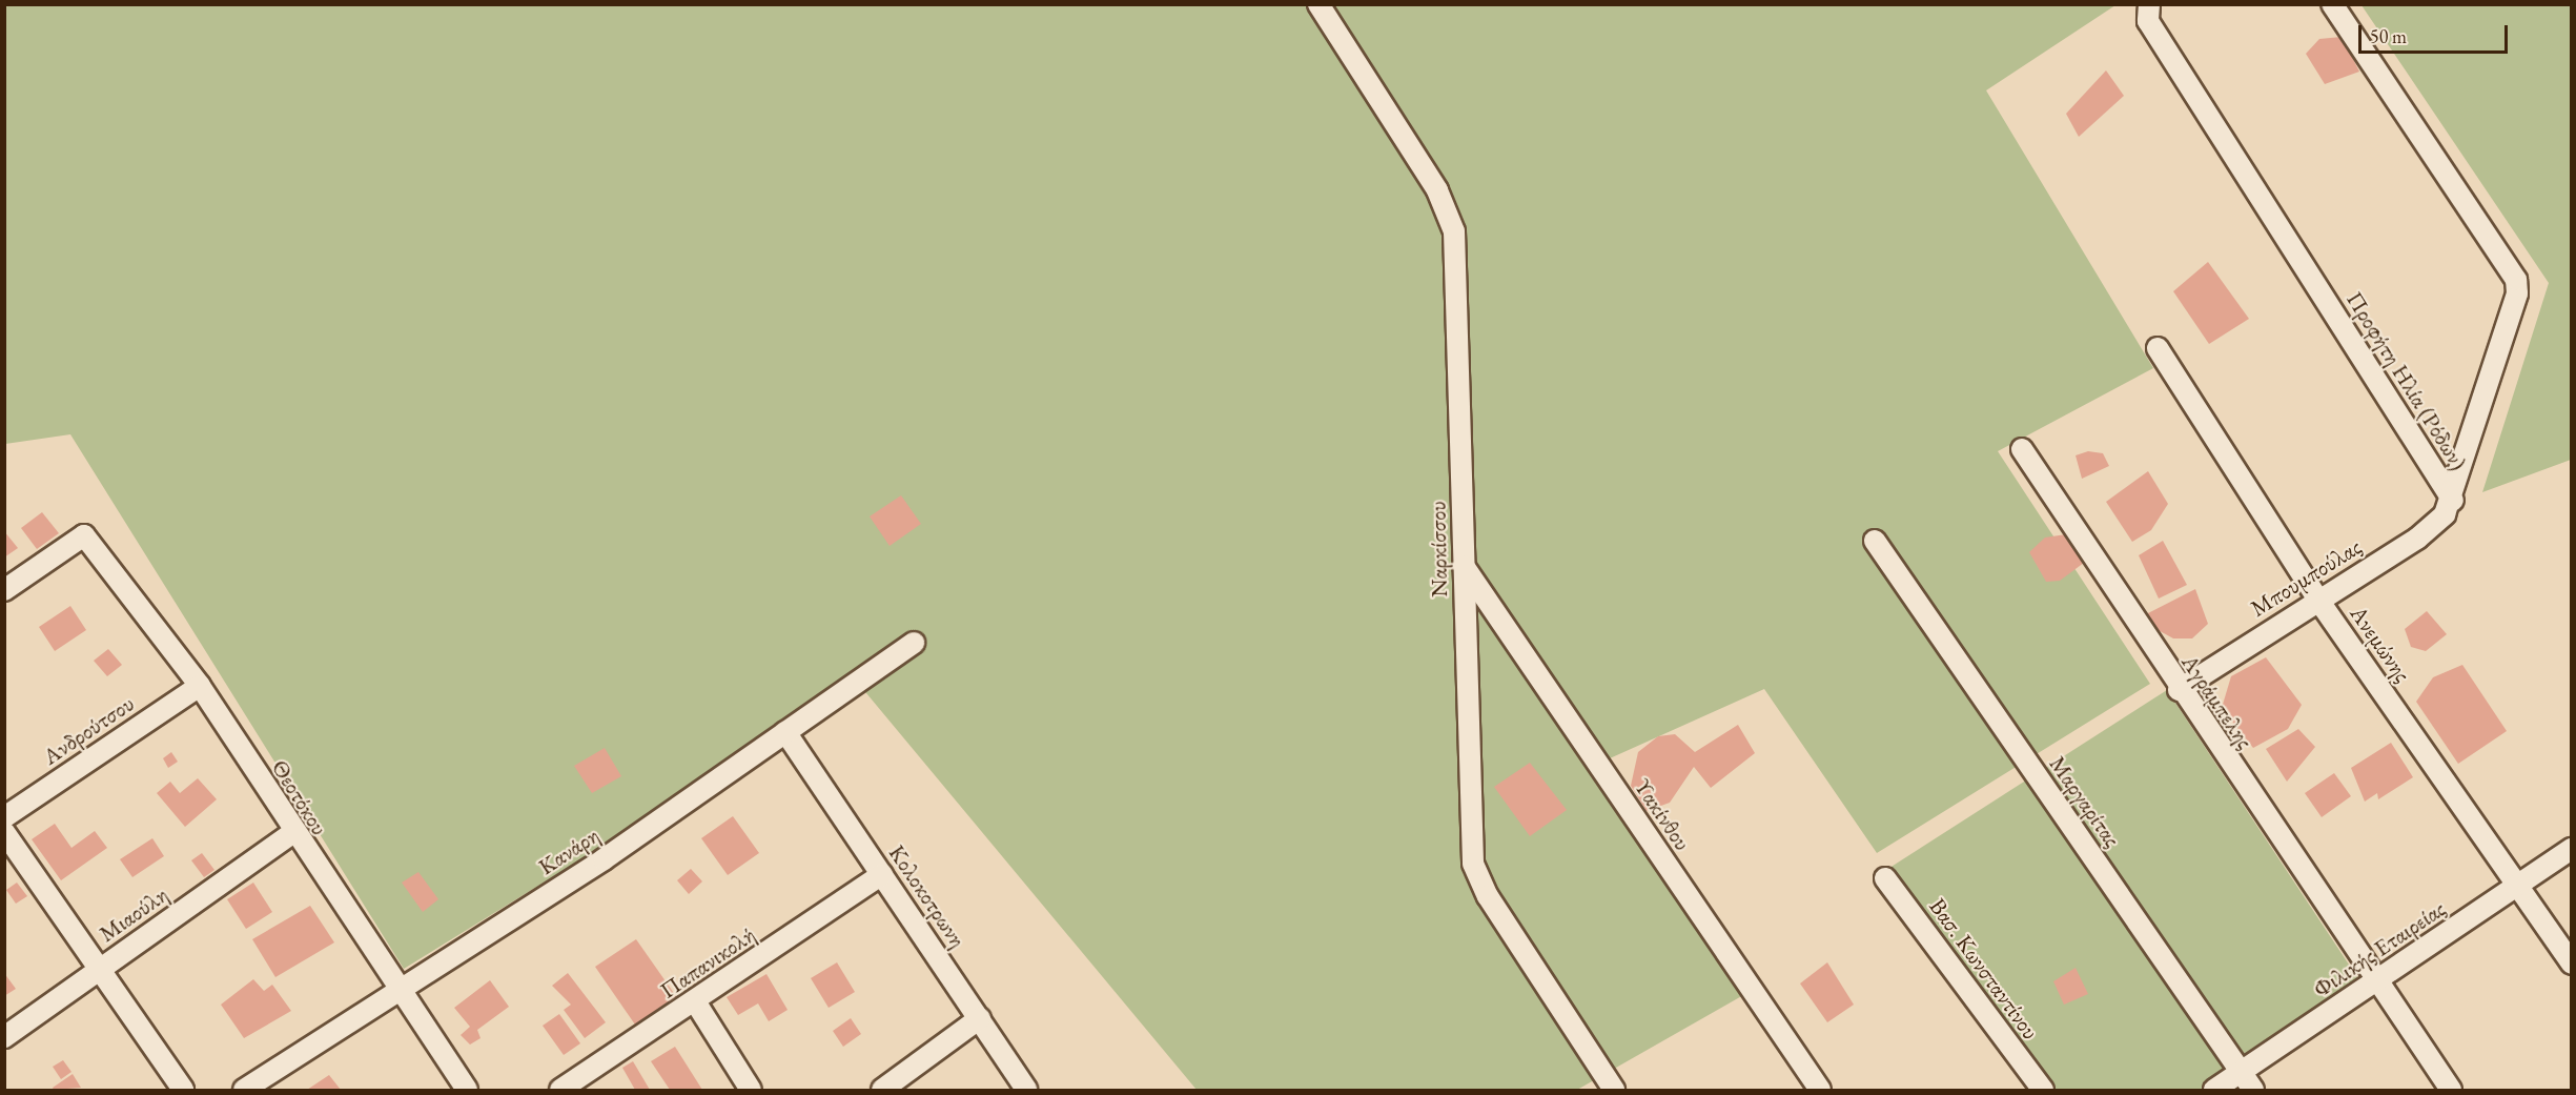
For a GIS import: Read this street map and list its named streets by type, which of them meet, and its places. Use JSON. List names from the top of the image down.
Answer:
{
  "streets": {
    "street": [
      "Προφήτη Ηλία (Ρόδων)",
      "Ναρκίσσου",
      "Μπουμπούλας",
      "Ανεμώνης",
      "Αγράμπελης",
      "Ανδρούτσου",
      "Θεοτόκου",
      "Μαργαρίτας",
      "Υακίνθου",
      "Κανάρη",
      "Κολοκοτρωνη",
      "Μιαούλη",
      "Φιλικής Εταιρείας",
      "Παπανικολή",
      "Βασ. Κωνσταντίνου"
    ]
  },
  "crossings": [
    ["Προφήτη Ηλία (Ρόδων)", "Μπουμπούλας"],
    ["Ναρκίσσου", "Υακίνθου"],
    ["Μπουμπούλας", "Ανεμώνης"],
    ["Μπουμπούλας", "Αγράμπελης"],
    ["Ανεμώνης", "Φιλικής Εταιρείας"],
    ["Αγράμπελης", "Φιλικής Εταιρείας"],
    ["Ανδρούτσου", "Θεοτόκου"],
    ["Θεοτόκου", "Κανάρη"],
    ["Θεοτόκου", "Μιαούλη"],
    ["Μαργαρίτας", "Φιλικής Εταιρείας"],
    ["Κανάρη", "Κολοκοτρωνη"],
    ["Κολοκοτρωνη", "Παπανικολή"]
  ],
  "scale_bar": "50 m"
}
